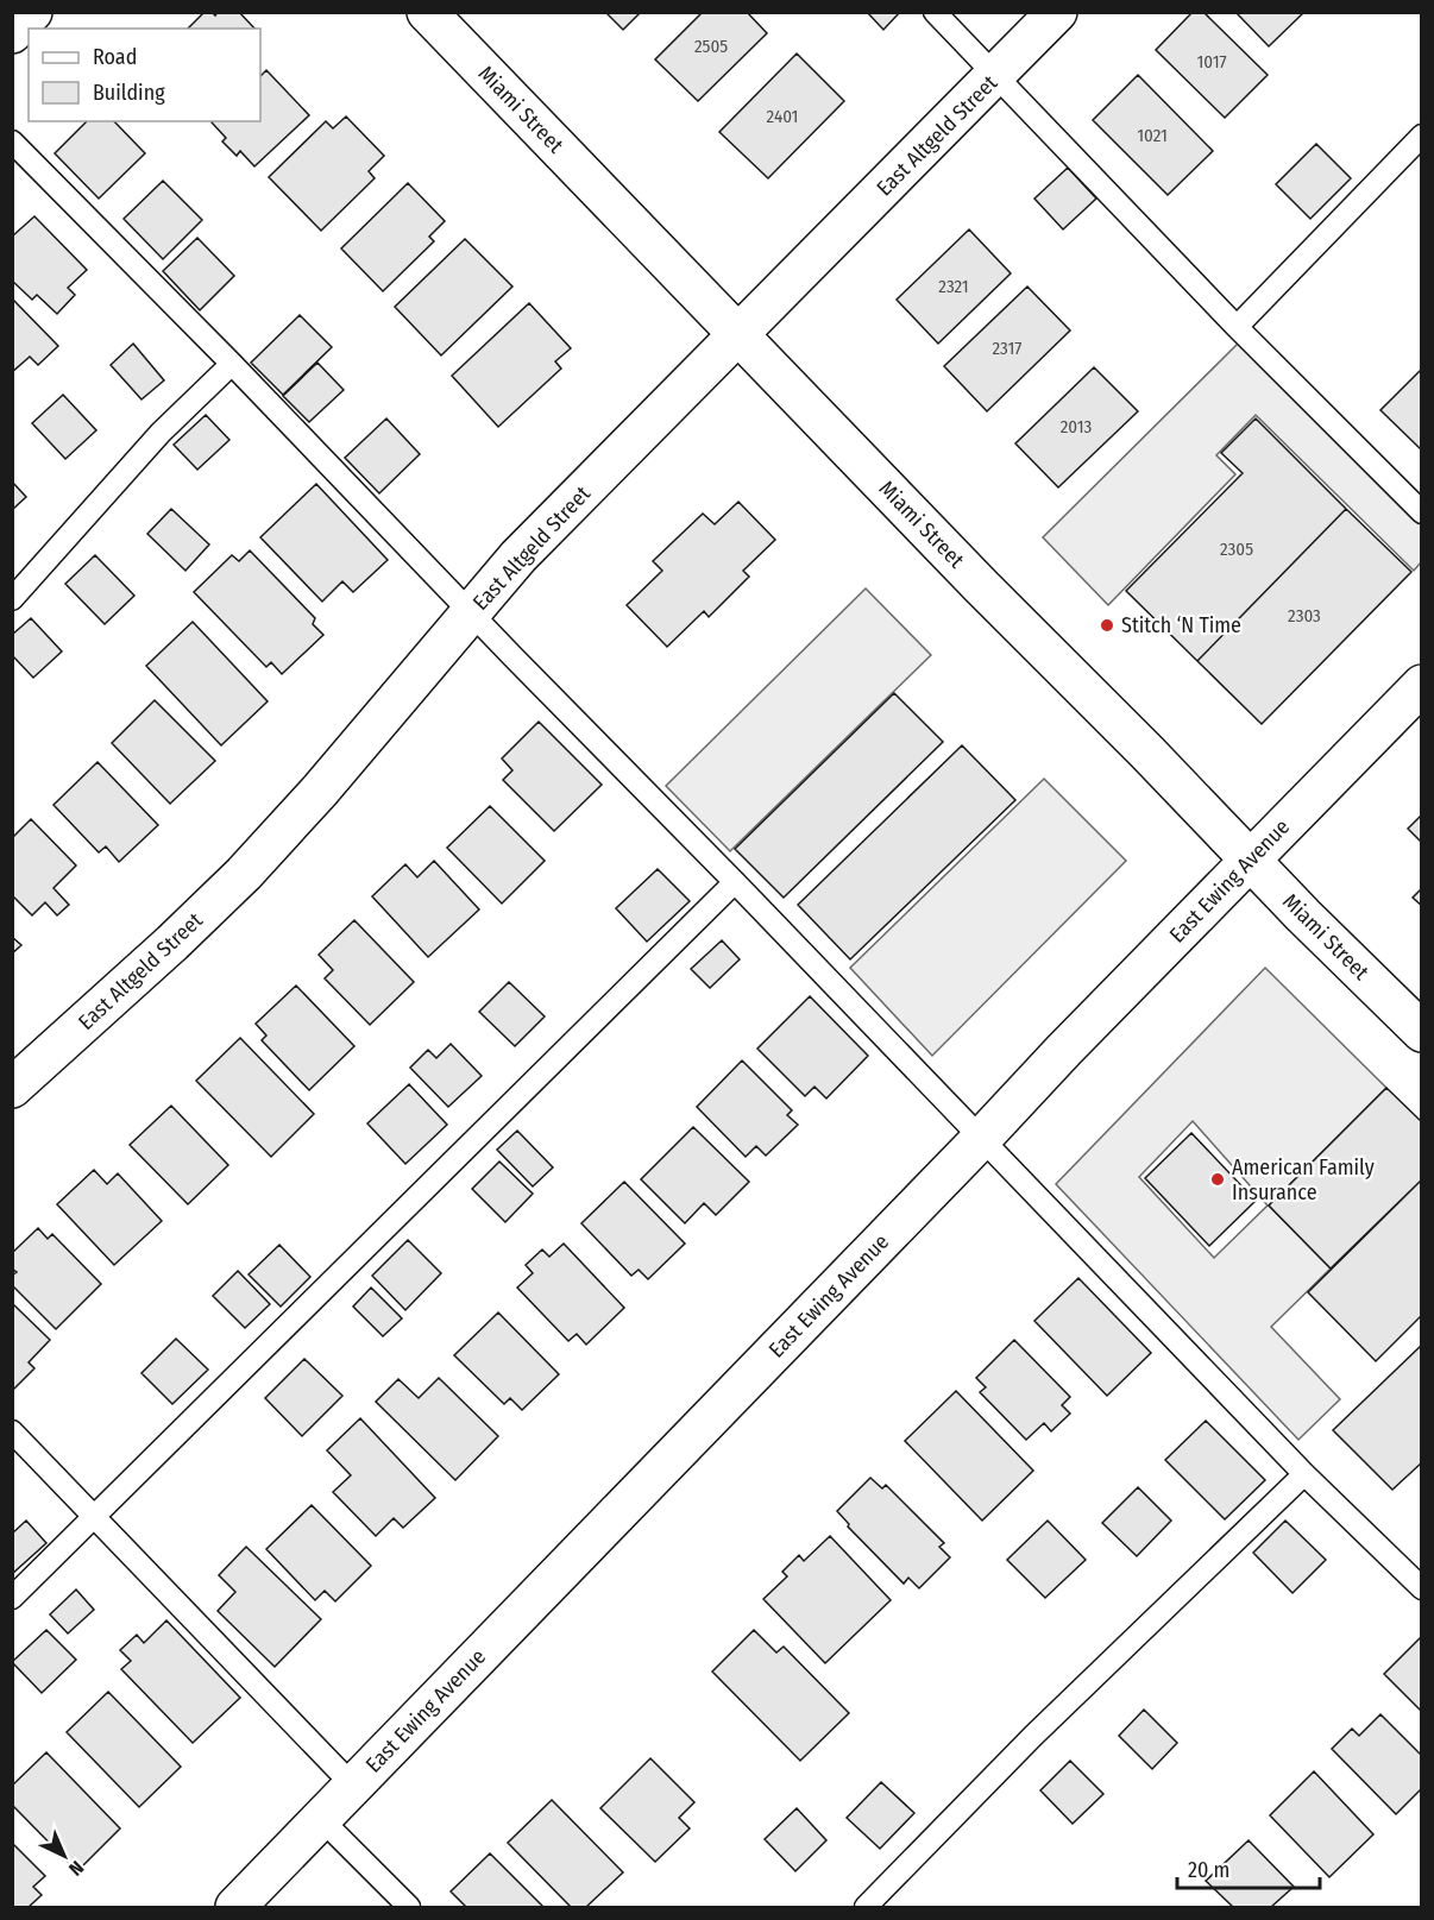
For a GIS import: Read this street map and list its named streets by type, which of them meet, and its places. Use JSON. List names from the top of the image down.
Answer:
{
  "streets": {
    "street": ["Miami Street", "East Altgeld Street", "East Ewing Avenue"]
  },
  "crossings": [
    ["Miami Street", "East Altgeld Street"],
    ["Miami Street", "East Ewing Avenue"]
  ],
  "places": ["Stitch ‘N Time", "American Family Insurance"],
  "house_numbers": [
    "2505",
    "1017",
    "2401",
    "1021",
    "2321",
    "2317",
    "2013",
    "2305",
    "2303"
  ],
  "legend": ["Road", "Building"],
  "scale_bar": "20 m",
  "north": "bottom right"
}
